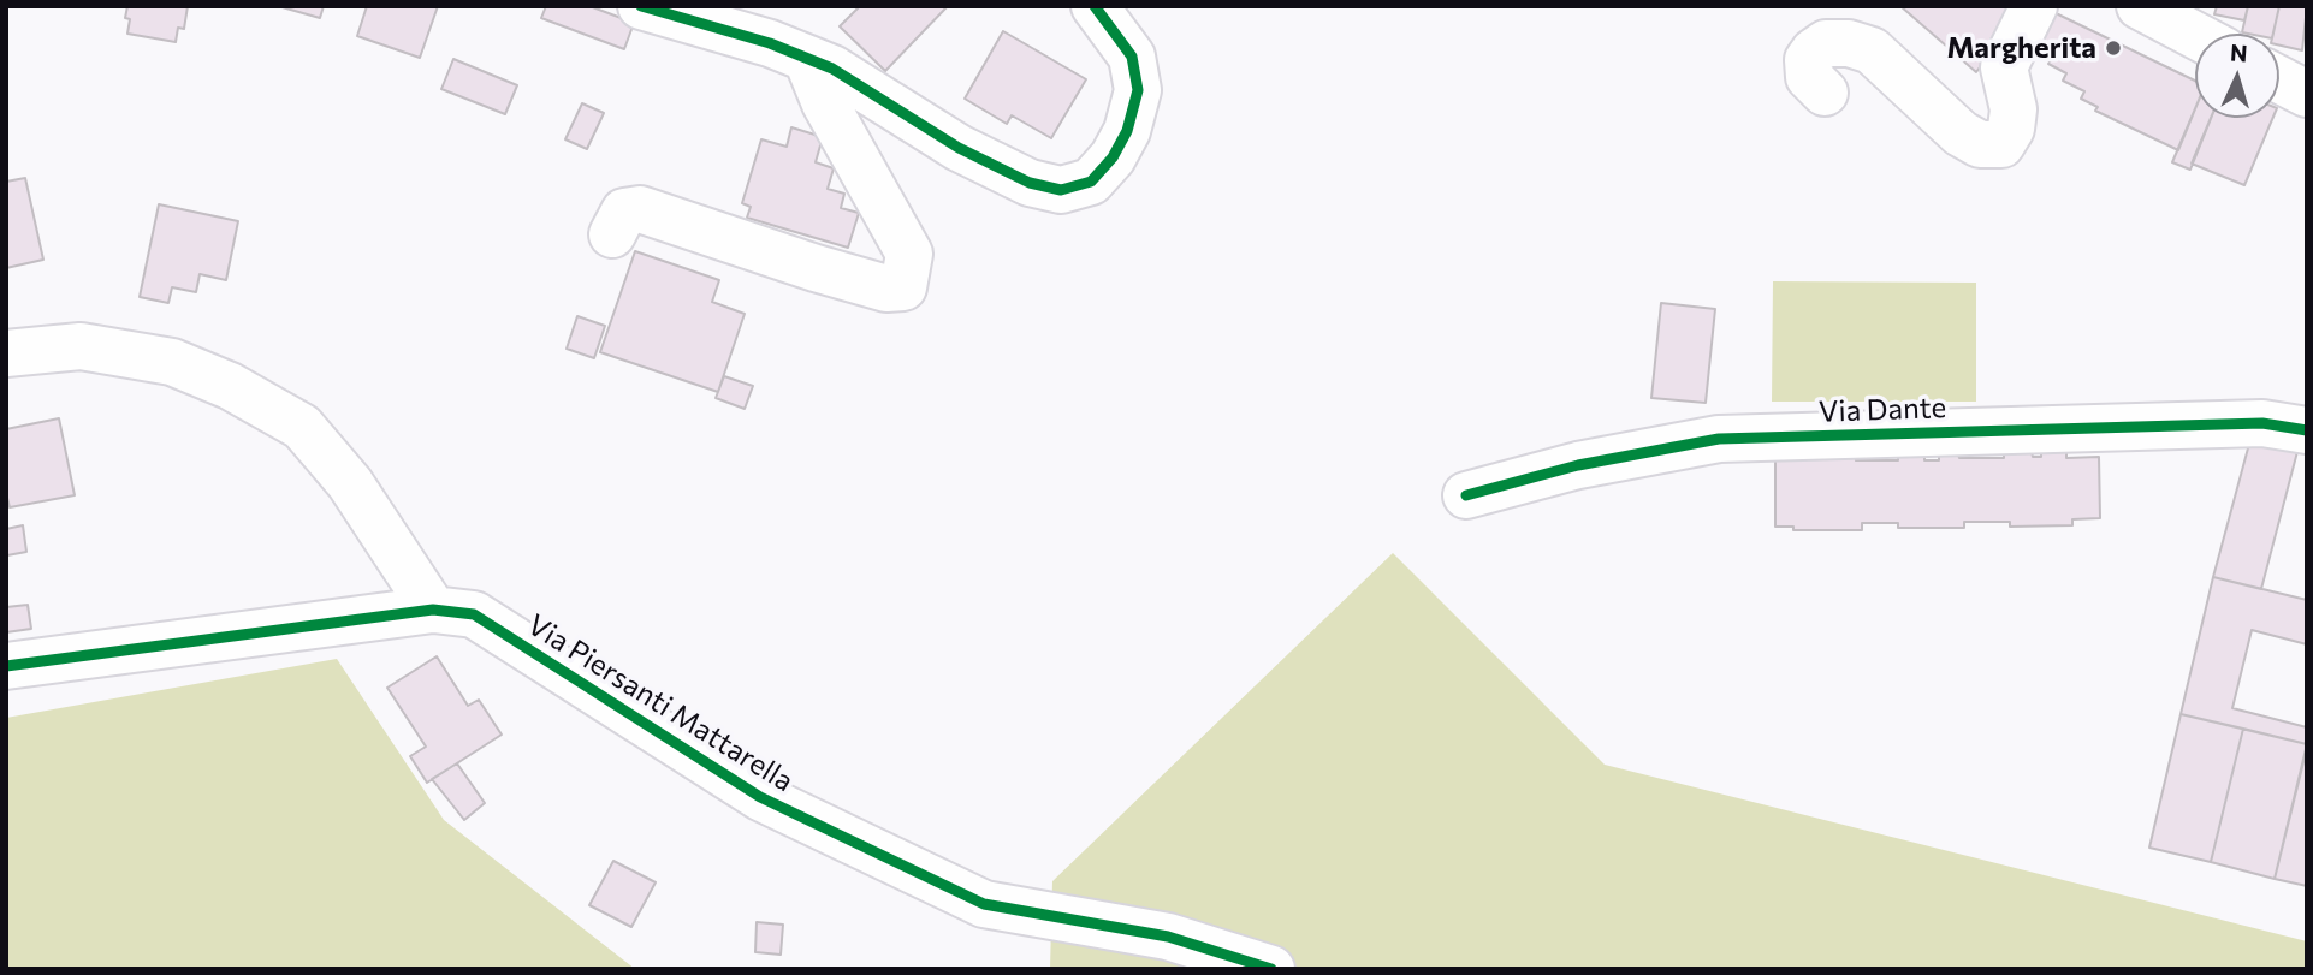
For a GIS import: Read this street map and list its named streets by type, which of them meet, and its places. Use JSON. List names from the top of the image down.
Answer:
{
  "streets": {
    "street": ["Via Dante", "Via Piersanti Mattarella"]
  },
  "places": ["Margherita"],
  "north": "top"
}
